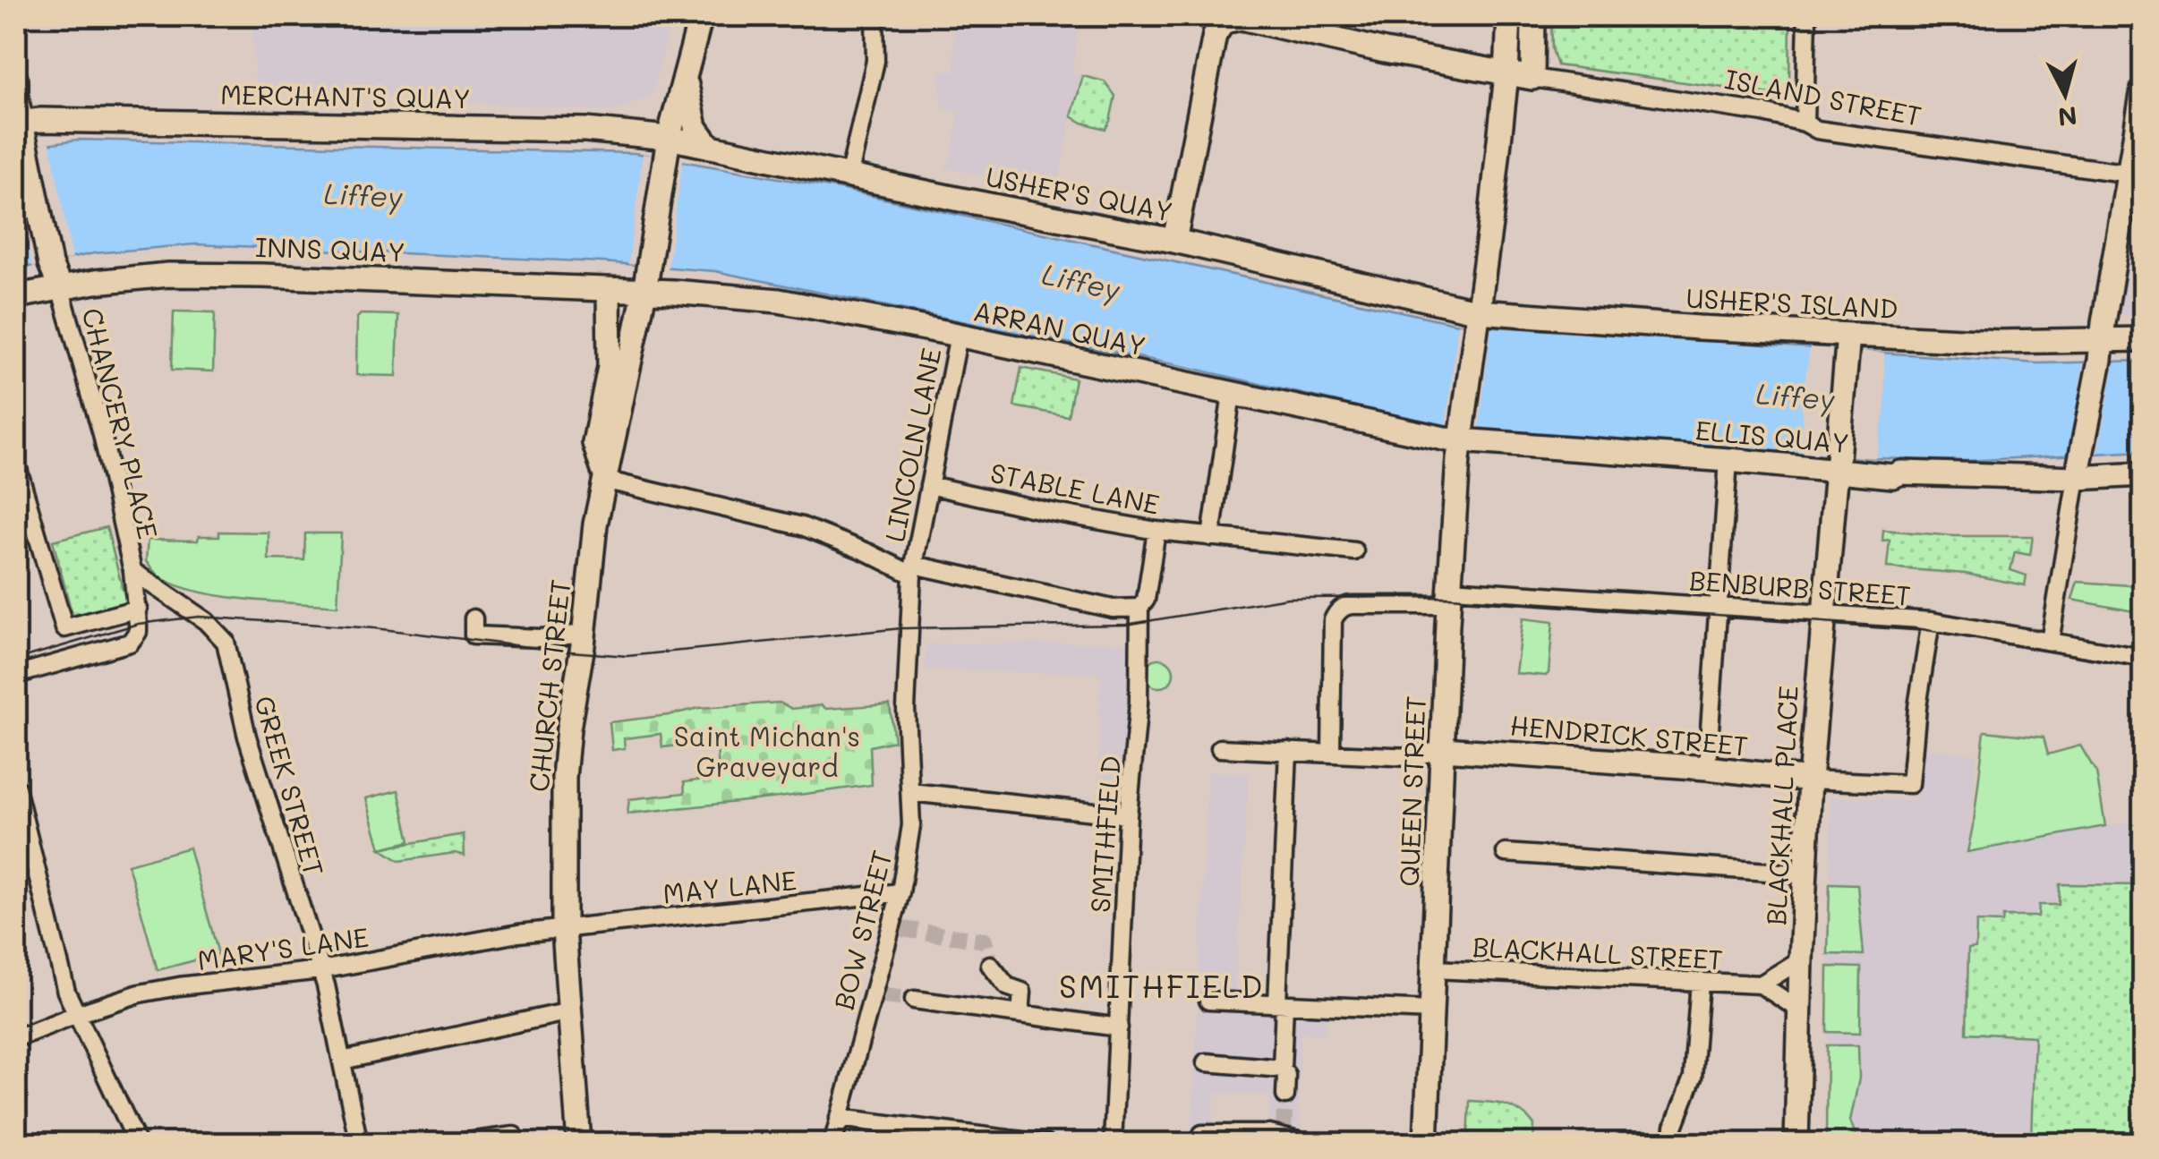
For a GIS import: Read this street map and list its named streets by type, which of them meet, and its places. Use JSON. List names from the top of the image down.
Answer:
{
  "streets": {
    "main road": [
      "MERCHANT'S QUAY",
      "ISLAND STREET",
      "USHER'S QUAY",
      "INNS QUAY",
      "USHER'S ISLAND",
      "ARRAN QUAY",
      "ELLIS QUAY",
      "CHURCH STREET",
      "HENDRICK STREET",
      "QUEEN STREET",
      "BLACKHALL PLACE"
    ],
    "street": [
      "CHANCERY PLACE",
      "LINCOLN LANE",
      "STABLE LANE",
      "BENBURB STREET",
      "GREEK STREET",
      "SMITHFIELD",
      "MAY LANE",
      "BOW STREET",
      "MARY'S LANE",
      "BLACKHALL STREET"
    ]
  },
  "crossings": [
    ["MERCHANT'S QUAY", "USHER'S QUAY"],
    ["MERCHANT'S QUAY", "CHURCH STREET"],
    ["ISLAND STREET", "USHER'S QUAY"],
    ["ISLAND STREET", "QUEEN STREET"],
    ["USHER'S QUAY", "USHER'S ISLAND"],
    ["USHER'S QUAY", "CHURCH STREET"],
    ["USHER'S QUAY", "QUEEN STREET"],
    ["INNS QUAY", "ARRAN QUAY"],
    ["INNS QUAY", "CHANCERY PLACE"],
    ["INNS QUAY", "CHURCH STREET"],
    ["USHER'S ISLAND", "QUEEN STREET"],
    ["USHER'S ISLAND", "BLACKHALL PLACE"],
    ["ARRAN QUAY", "ELLIS QUAY"],
    ["ARRAN QUAY", "LINCOLN LANE"],
    ["ARRAN QUAY", "CHURCH STREET"],
    ["ARRAN QUAY", "QUEEN STREET"],
    ["CHANCERY PLACE", "GREEK STREET"],
    ["ELLIS QUAY", "QUEEN STREET"],
    ["ELLIS QUAY", "BLACKHALL PLACE"],
    ["LINCOLN LANE", "STABLE LANE"],
    ["LINCOLN LANE", "BOW STREET"],
    ["STABLE LANE", "SMITHFIELD"],
    ["BENBURB STREET", "QUEEN STREET"],
    ["BENBURB STREET", "BLACKHALL PLACE"],
    ["CHURCH STREET", "MAY LANE"],
    ["CHURCH STREET", "MARY'S LANE"],
    ["HENDRICK STREET", "QUEEN STREET"],
    ["HENDRICK STREET", "BLACKHALL PLACE"],
    ["GREEK STREET", "MARY'S LANE"],
    ["QUEEN STREET", "BLACKHALL STREET"],
    ["BLACKHALL PLACE", "BLACKHALL STREET"],
    ["MAY LANE", "BOW STREET"],
    ["MAY LANE", "MARY'S LANE"]
  ],
  "districts": ["SMITHFIELD"],
  "water": ["Liffey"],
  "parks": ["Saint Michan's Graveyard"],
  "north": "bottom"
}
